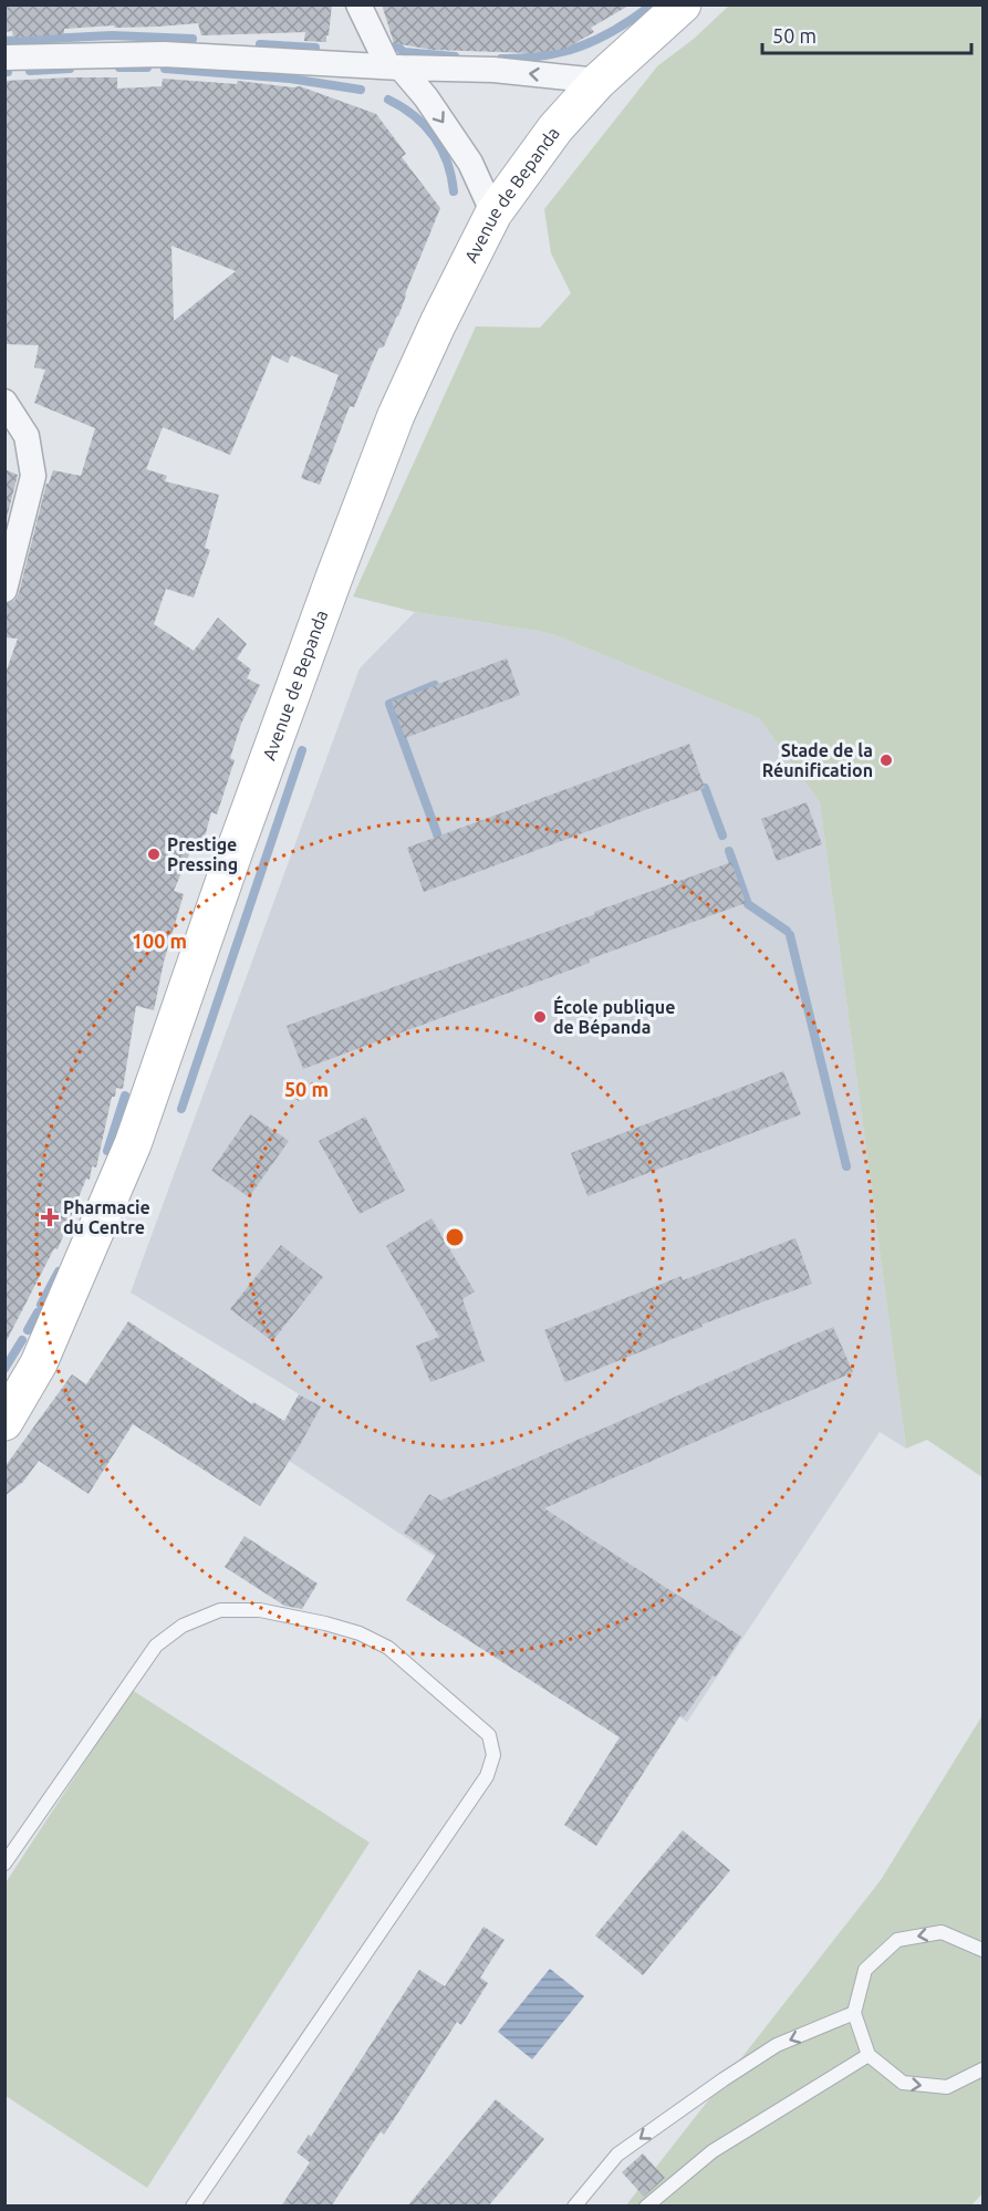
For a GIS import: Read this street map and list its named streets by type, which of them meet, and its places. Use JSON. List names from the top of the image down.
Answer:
{
  "streets": {
    "main road": ["Avenue de Bepanda"]
  },
  "places": {
    "other": ["Stade de la Réunification", "Prestige Pressing", "École publique de Bépanda"],
    "health": ["Pharmacie du Centre"]
  },
  "scale_bar": "50 m",
  "rings": ["100 m", "50 m"]
}
